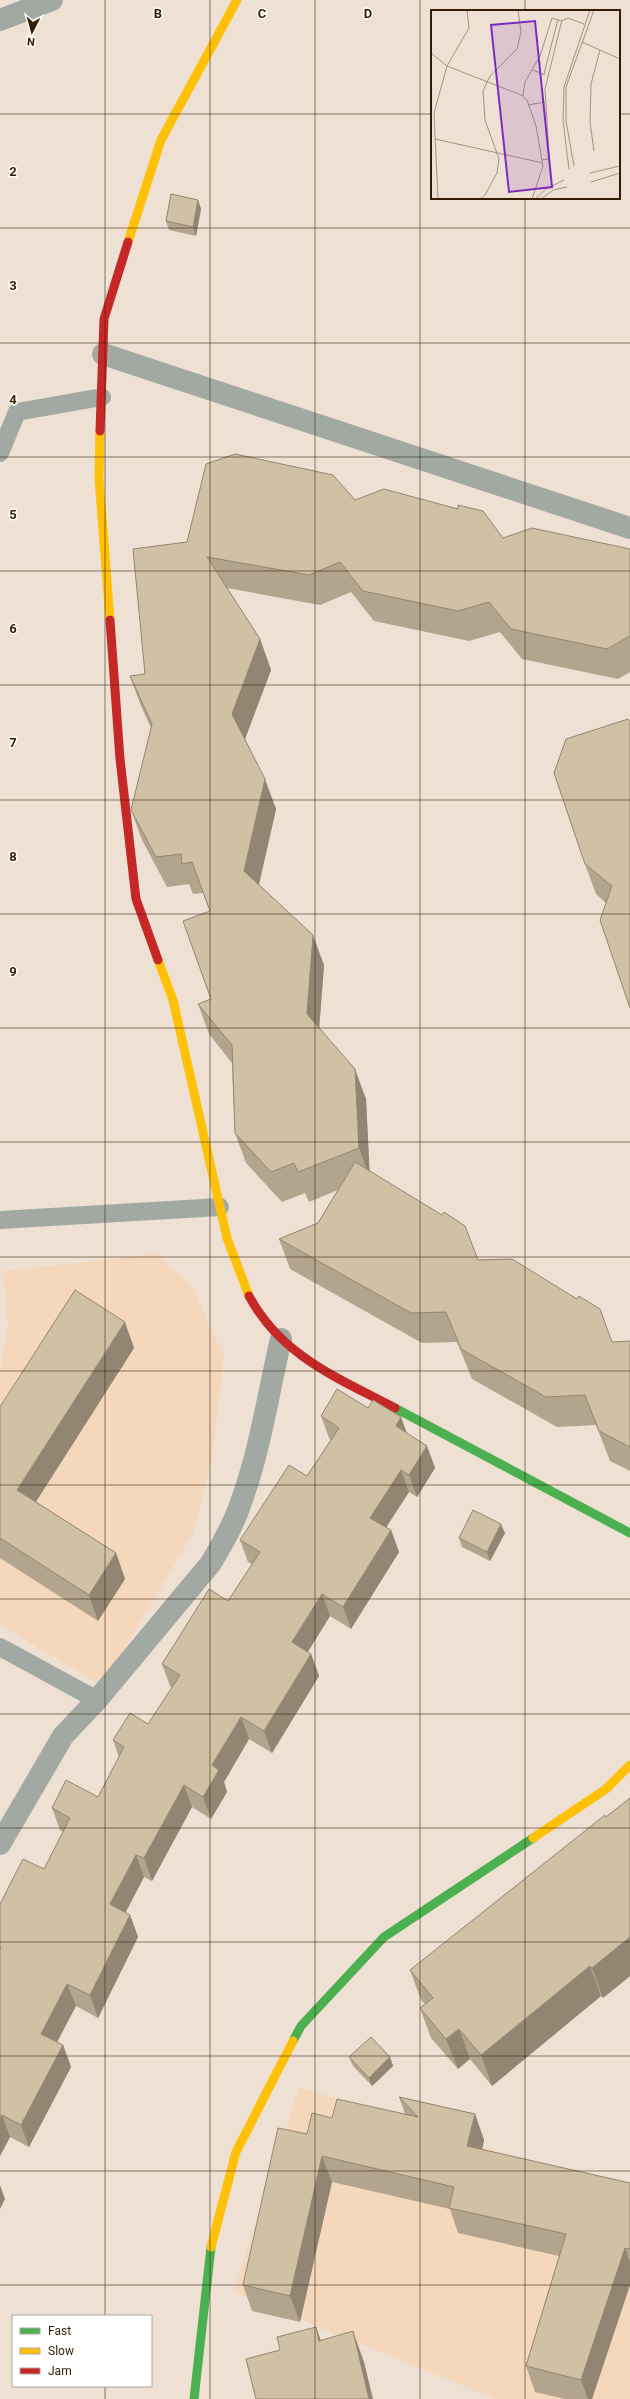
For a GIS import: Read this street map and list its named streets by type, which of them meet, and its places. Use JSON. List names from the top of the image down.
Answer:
{
  "legend": ["Fast", "Slow", "Jam"],
  "north": "bottom",
  "grid": {
    "columns": ["B", "C", "D"],
    "rows": [
      "2",
      "3",
      "4",
      "5",
      "6",
      "7",
      "8",
      "9"
    ]
  }
}
